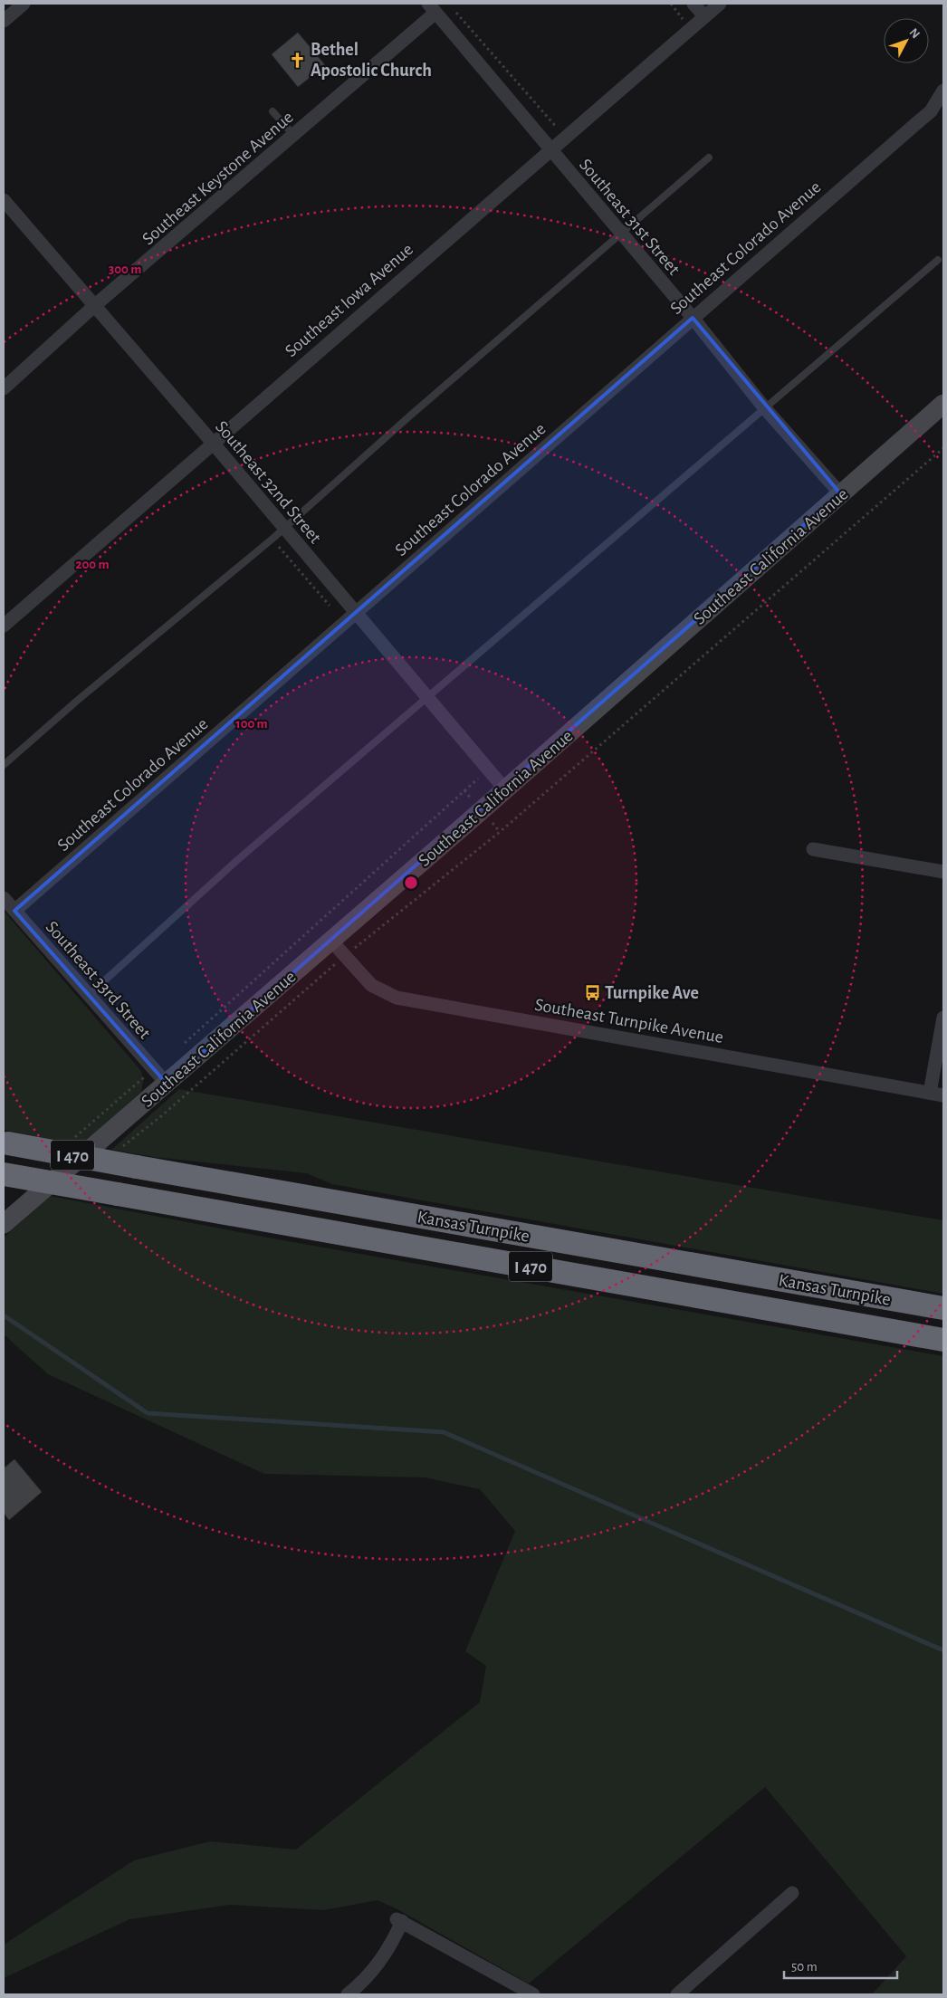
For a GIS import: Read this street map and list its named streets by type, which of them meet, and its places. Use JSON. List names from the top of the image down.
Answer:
{
  "streets": {
    "highway": ["I 470", "Kansas Turnpike"],
    "main road": ["Southeast California Avenue"],
    "street": [
      "Southeast Keystone Avenue",
      "Southeast 31st Street",
      "Southeast Colorado Avenue",
      "Southeast Iowa Avenue",
      "Southeast 32nd Street",
      "Southeast 33rd Street",
      "Southeast Turnpike Avenue"
    ]
  },
  "crossings": [
    ["Southeast Keystone Avenue", "Southeast 31st Street"],
    ["Southeast Keystone Avenue", "Southeast 32nd Street"],
    ["Southeast 31st Street", "Southeast Colorado Avenue"],
    ["Southeast 31st Street", "Southeast Iowa Avenue"],
    ["Southeast 31st Street", "Southeast California Avenue"],
    ["Southeast Colorado Avenue", "Southeast 32nd Street"],
    ["Southeast Colorado Avenue", "Southeast 33rd Street"],
    ["Southeast Iowa Avenue", "Southeast 32nd Street"],
    ["Southeast 32nd Street", "Southeast California Avenue"],
    ["Southeast California Avenue", "Southeast 33rd Street"],
    ["Southeast California Avenue", "Southeast Turnpike Avenue"]
  ],
  "places": {
    "church": ["Bethel Apostolic Church"],
    "bus stop": ["Turnpike Ave"]
  },
  "scale_bar": "50 m",
  "north": "top right",
  "rings": ["300 m", "200 m", "100 m"]
}
